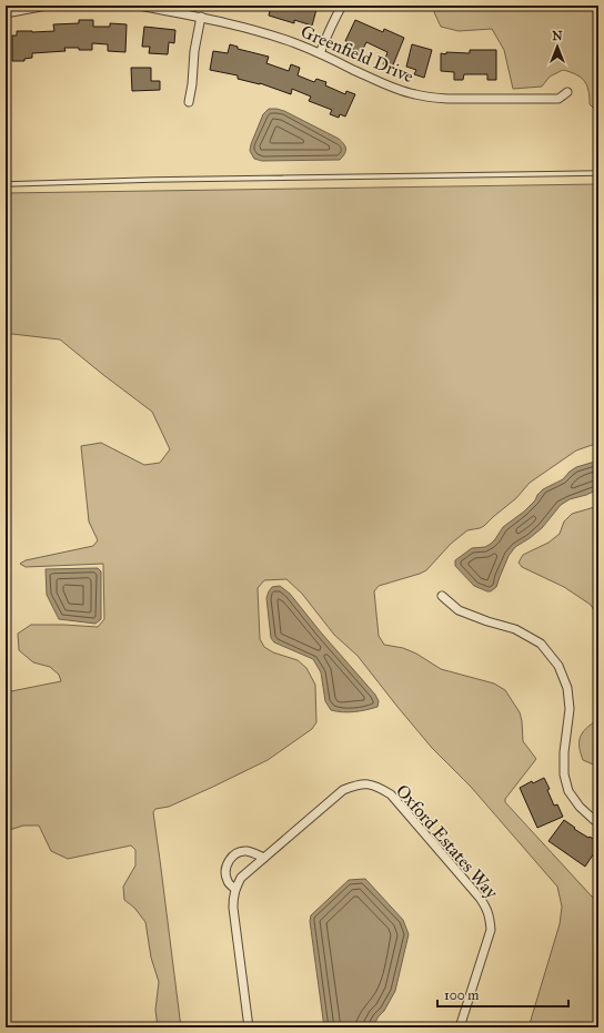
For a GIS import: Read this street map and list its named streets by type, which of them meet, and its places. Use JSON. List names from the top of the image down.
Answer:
{
  "streets": {
    "street": ["Greenfield Drive", "Oxford Estates Way"]
  },
  "scale_bar": "100 m",
  "north": "top"
}
